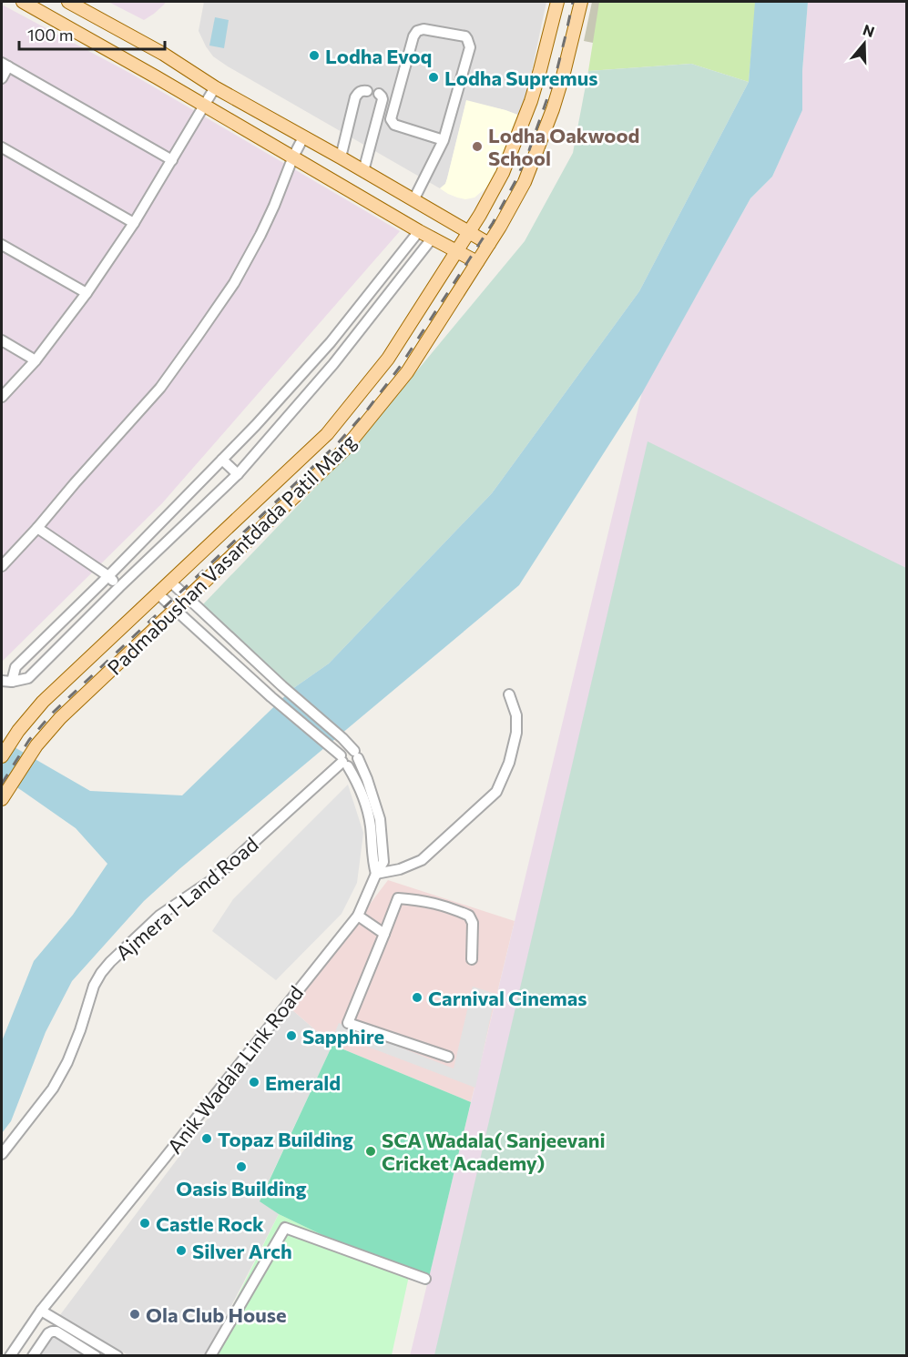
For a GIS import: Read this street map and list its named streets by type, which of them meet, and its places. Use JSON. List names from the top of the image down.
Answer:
{
  "streets": {
    "main road": ["Padmabushan Vasantdada Patil Marg"],
    "street": ["Ajmera l-Land Road", "Anik Wadala Link Road"]
  },
  "places": [
    "Lodha Evoq",
    "Lodha Supremus",
    "Lodha Oakwood School",
    "Carnival Cinemas",
    "Sapphire",
    "Emerald",
    "Topaz Building",
    "SCA Wadala( Sanjeevani Cricket Academy)",
    "Oasis Building",
    "Castle Rock",
    "Silver Arch",
    "Ola Club House"
  ],
  "scale_bar": "100 m",
  "north": "top"
}
